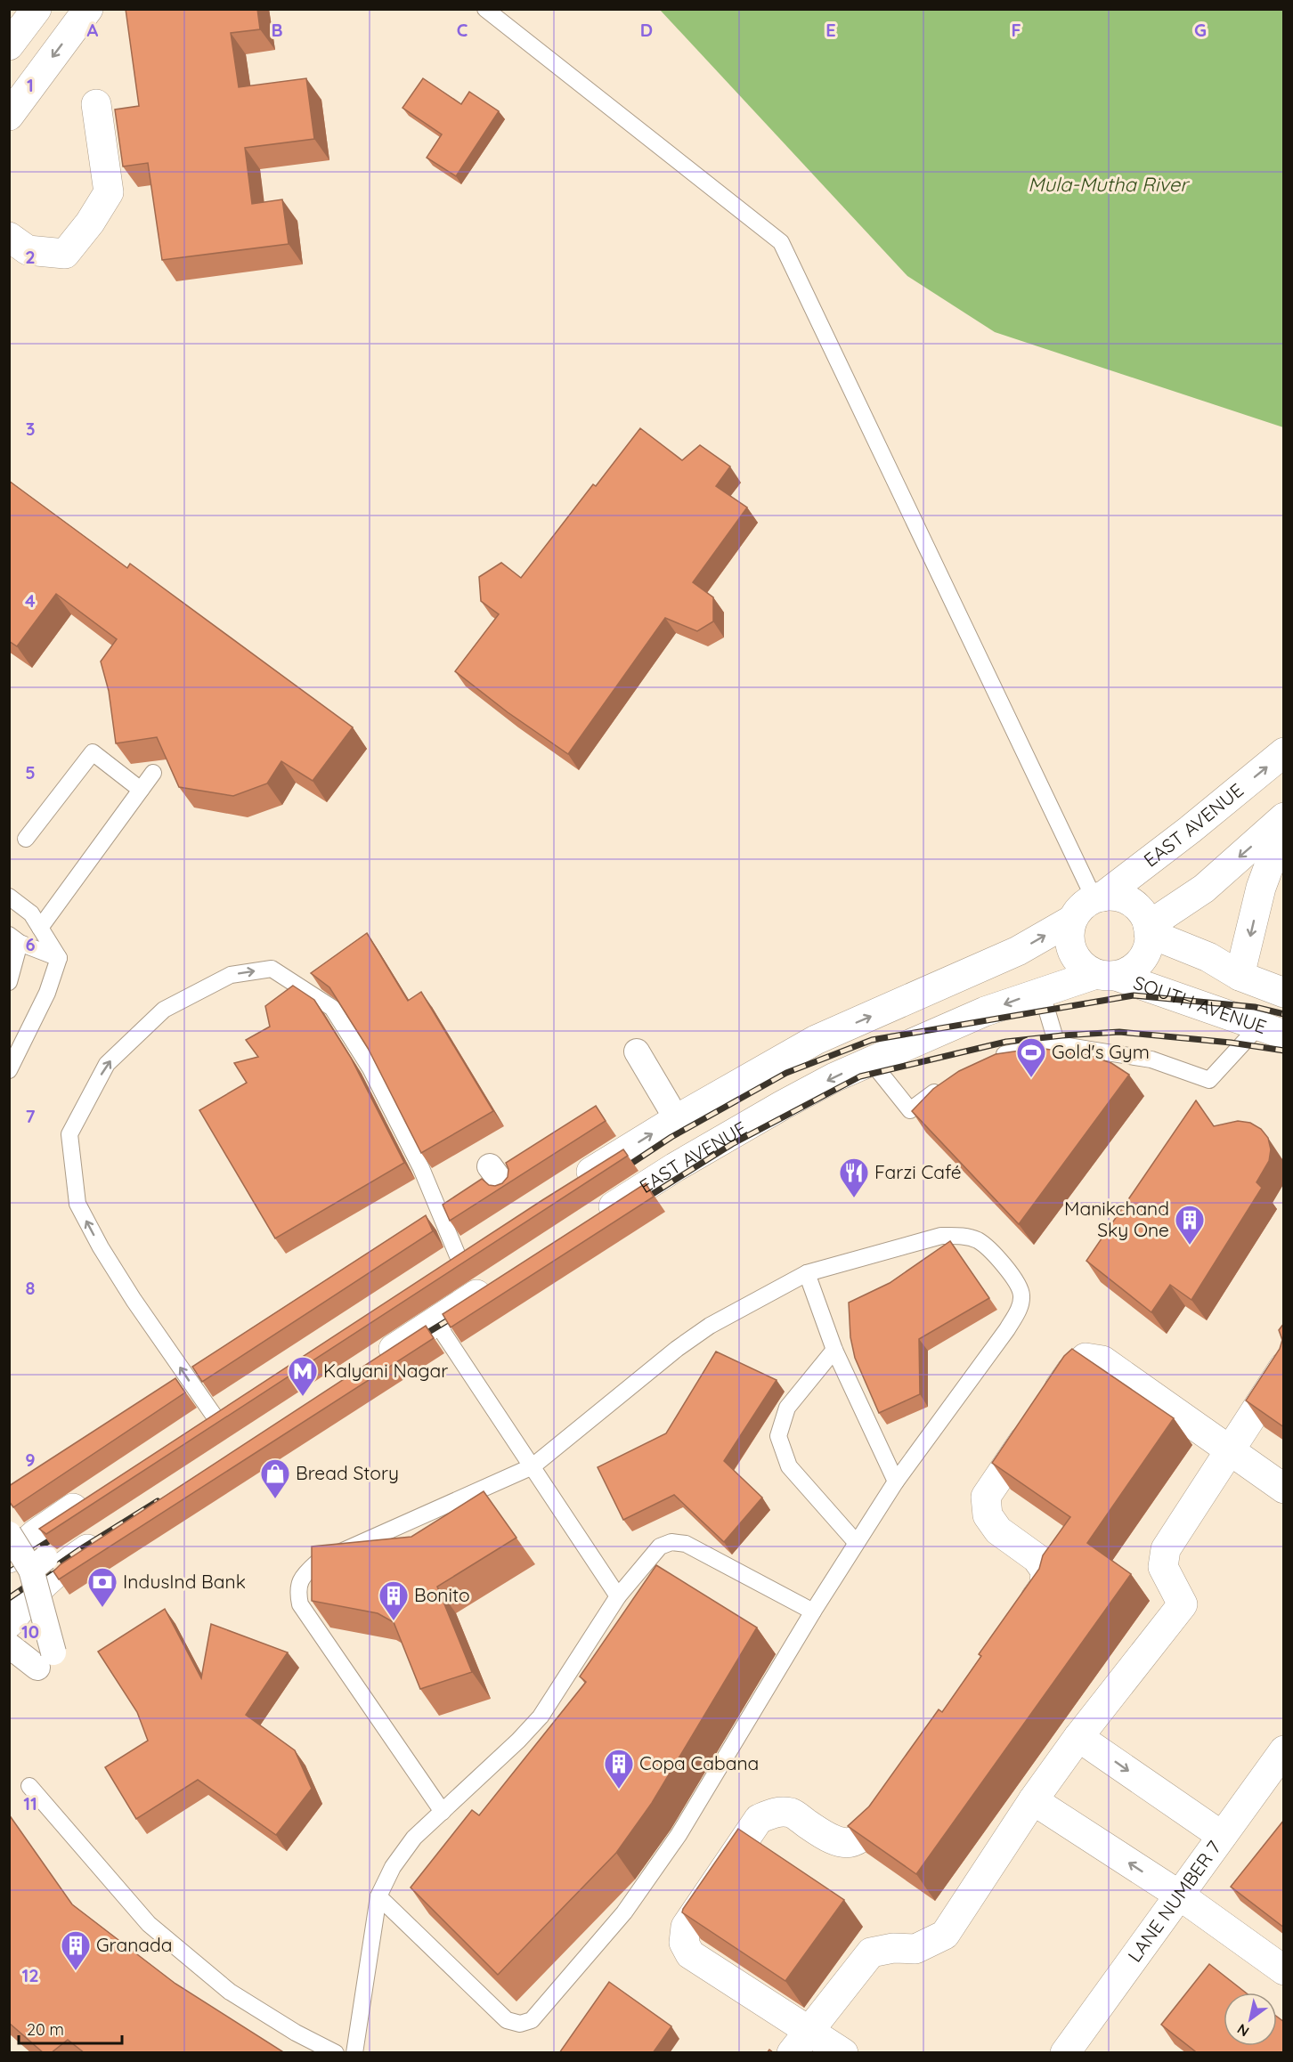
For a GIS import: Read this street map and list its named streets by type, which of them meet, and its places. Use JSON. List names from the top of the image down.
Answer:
{
  "streets": {
    "street": ["EAST AVENUE", "SOUTH AVENUE", "LANE NUMBER 7"]
  },
  "crossings": [
    ["EAST AVENUE", "SOUTH AVENUE"]
  ],
  "water": ["Mula-Mutha River"],
  "places": {
    "sports": ["Gold's Gym"],
    "restaurant": ["Farzi Café"],
    "building": [
      "Manikchand Sky One",
      "Bonito",
      "Copa Cabana",
      "Granada"
    ],
    "metro station": ["Kalyani Nagar"],
    "shop": ["Bread Story"],
    "bank": ["IndusInd Bank"]
  },
  "scale_bar": "20 m",
  "north": "bottom left",
  "grid": {
    "columns": [
      "A",
      "B",
      "C",
      "D",
      "E",
      "F",
      "G"
    ],
    "rows": [
      "1",
      "2",
      "3",
      "4",
      "5",
      "6",
      "7",
      "8",
      "9",
      "10",
      "11",
      "12"
    ]
  }
}
